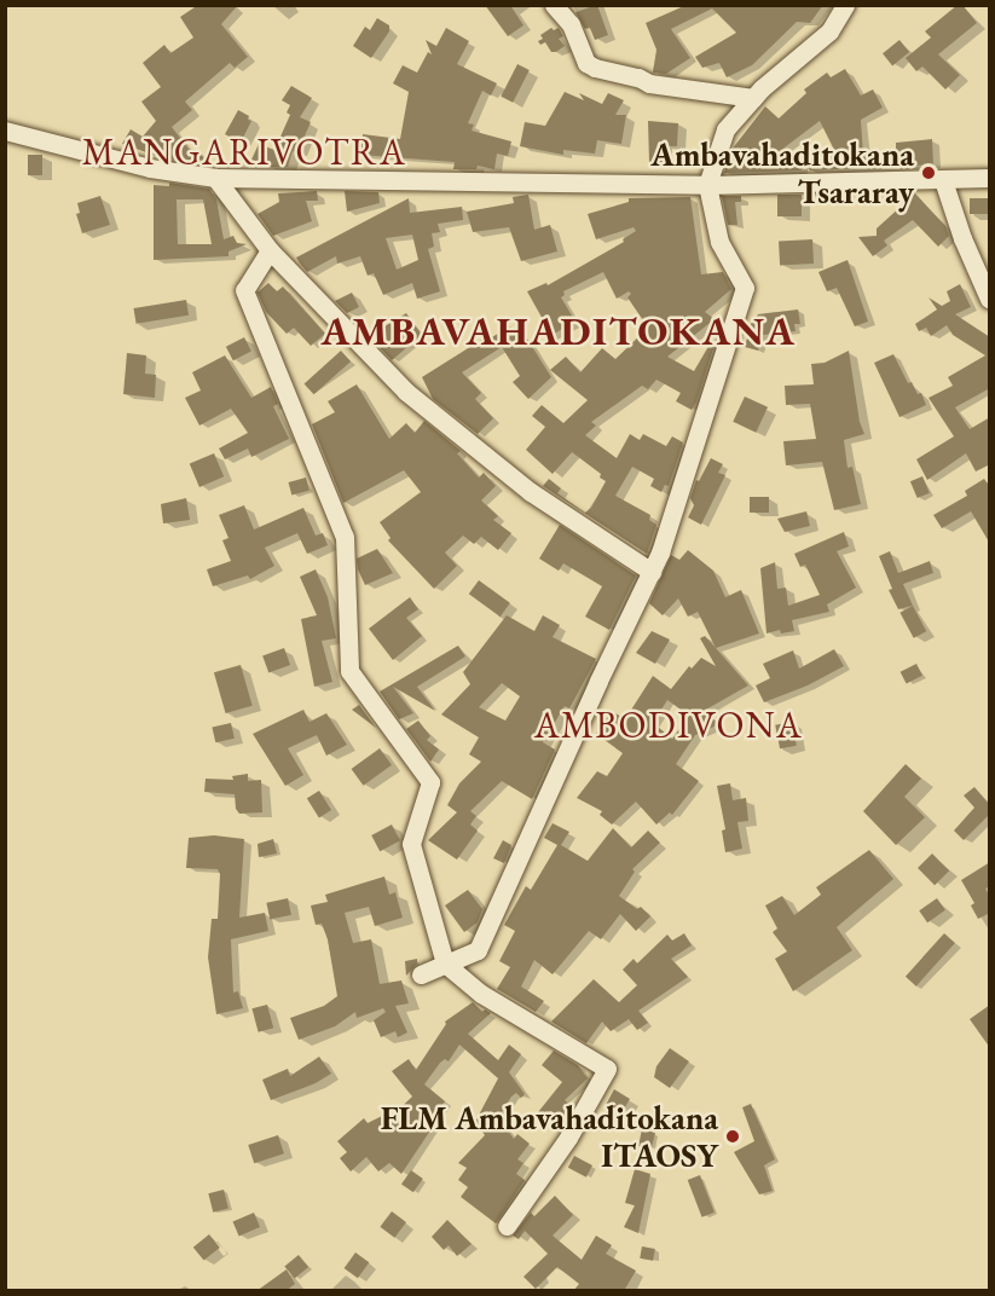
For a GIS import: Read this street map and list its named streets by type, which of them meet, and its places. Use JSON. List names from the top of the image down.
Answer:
{
  "districts": ["MANGARIVOTRA", "AMBAVAHADITOKANA", "AMBODIVONA"],
  "places": ["Ambavahaditokana Tsararay", "FLM Ambavahaditokana ITAOSY"]
}
